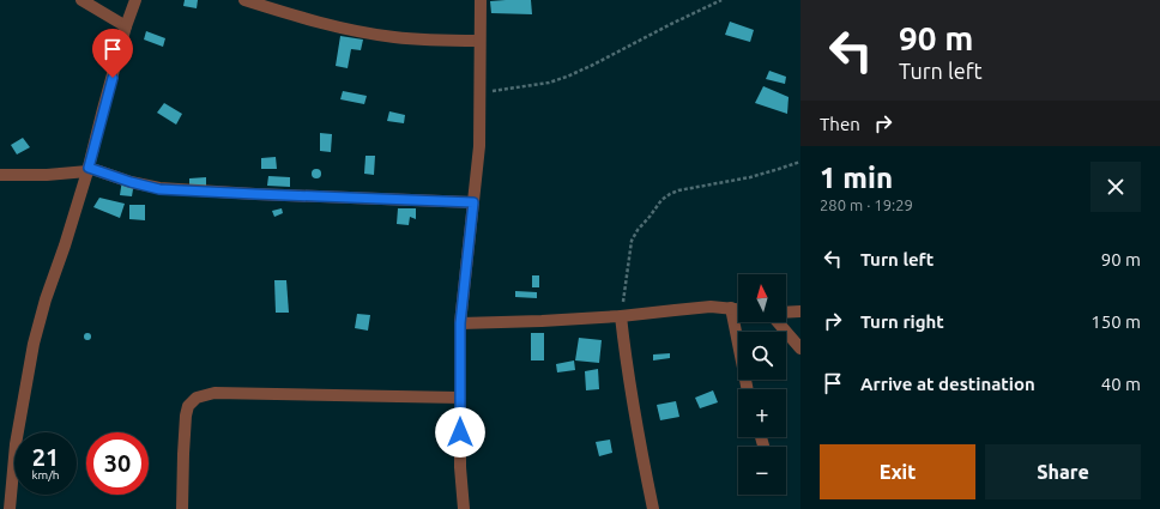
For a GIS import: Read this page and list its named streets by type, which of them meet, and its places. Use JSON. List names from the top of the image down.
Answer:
{
  "north": "top",
  "page": {
    "turn": ["90 m", "Turn left"],
    "then": "Then",
    "heading": ["1 min", "280 m · 19:29"],
    "list": [
      {
        "name": "Turn left",
        "value": "90 m"
      },
      {
        "name": "Turn right",
        "value": "150 m"
      },
      {
        "name": "Arrive at destination",
        "value": "40 m"
      }
    ],
    "map_buttons": ["+", "−"],
    "speed": "21 km/h",
    "limit": "30",
    "buttons": ["Exit", "Share"]
  }
}
